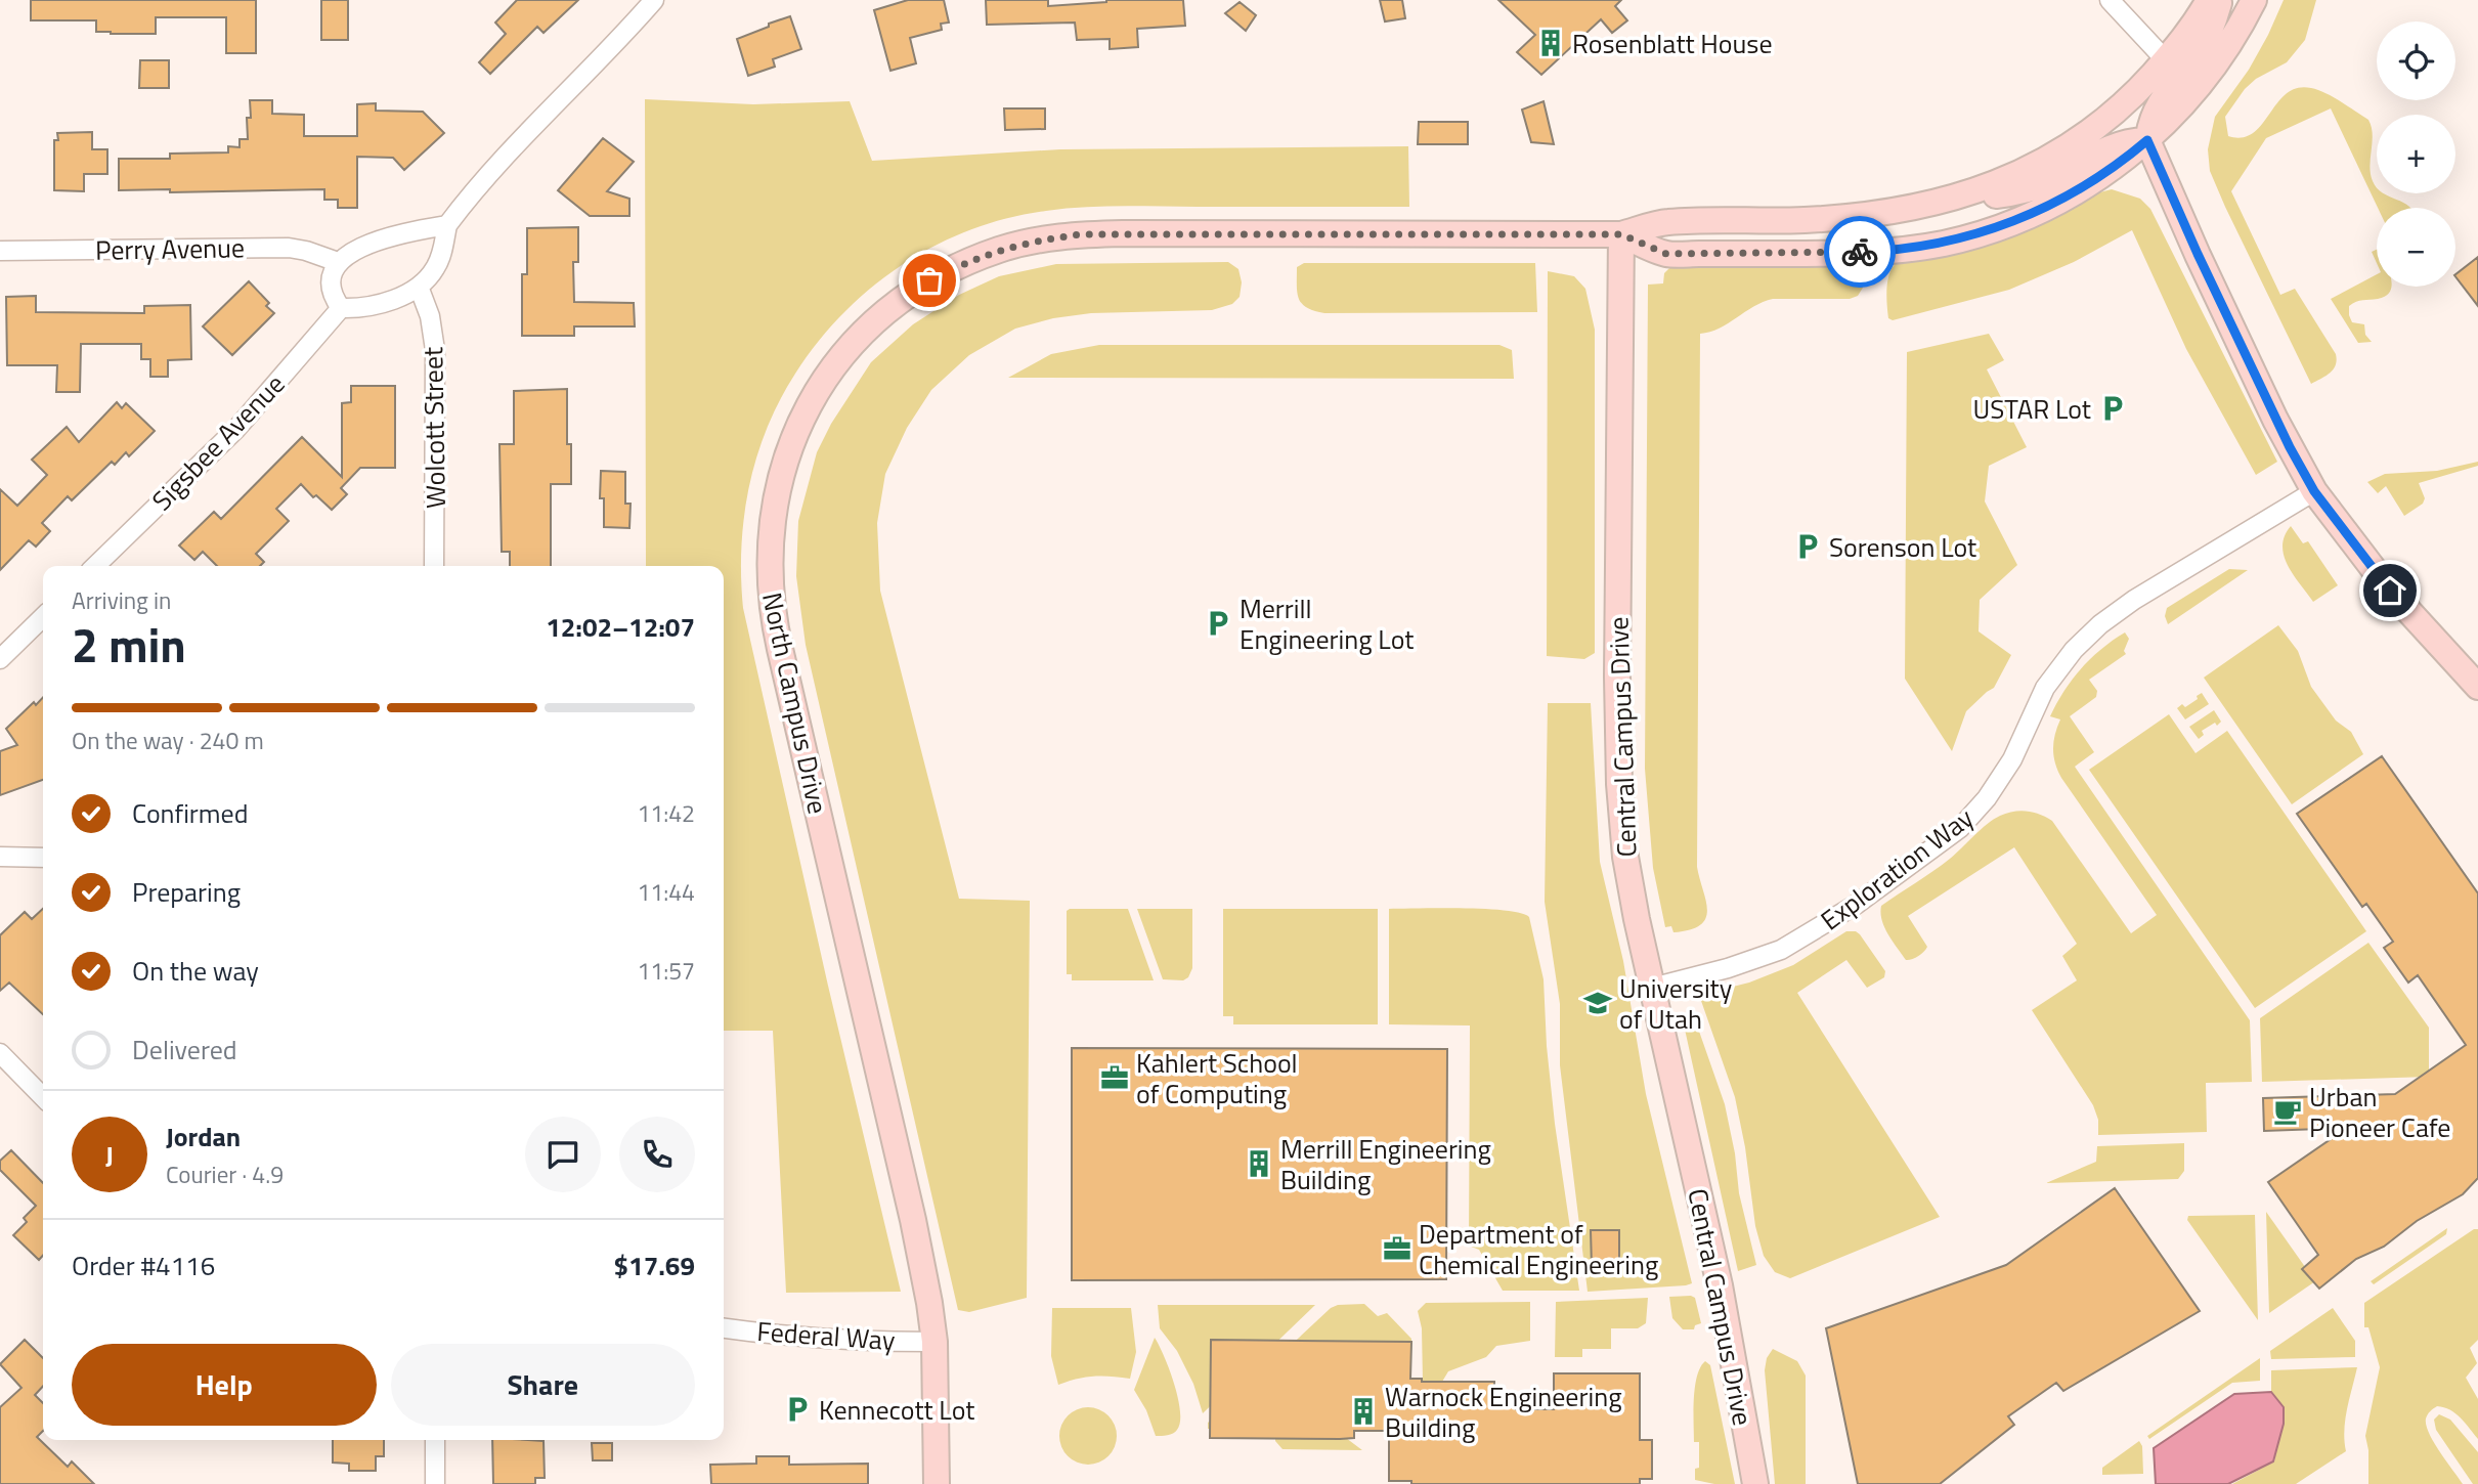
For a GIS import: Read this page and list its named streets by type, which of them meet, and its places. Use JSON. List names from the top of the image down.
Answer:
{
  "streets": {
    "main road": ["North Campus Drive", "Central Campus Drive"],
    "street": [
      "Perry Avenue",
      "Wolcott Street",
      "Sigsbee Avenue",
      "Exploration Way",
      "Federal Way"
    ]
  },
  "crossings": [
    ["North Campus Drive", "Central Campus Drive"],
    ["North Campus Drive", "Federal Way"],
    ["Central Campus Drive", "Exploration Way"]
  ],
  "places": {
    "building": ["Rosenblatt House", "Merrill Engineering Building", "Warnock Engineering Building"],
    "parking": [
      "USTAR Lot",
      "Sorenson Lot",
      "Merrill Engineering Lot",
      "Kennecott Lot"
    ],
    "school or university": ["University of Utah"],
    "office": ["Kahlert School of Computing", "Department of Chemical Engineering"],
    "cafe": ["Urban Pioneer Cafe"]
  },
  "page": {
    "map_buttons": ["+", "−"],
    "heading": ["2 min", "Arriving in", "12:02–12:07"],
    "panel": [
      "Jordan",
      "Courier · 4.9",
      "Order #4116",
      "$17.69"
    ],
    "bar": "On the way · 240 m",
    "list": [
      ["Confirmed", "11:42"],
      ["Preparing", "11:44"],
      ["On the way", "11:57"],
      "Delivered"
    ],
    "round": "J",
    "buttons": ["Help", "Share"]
  }
}
